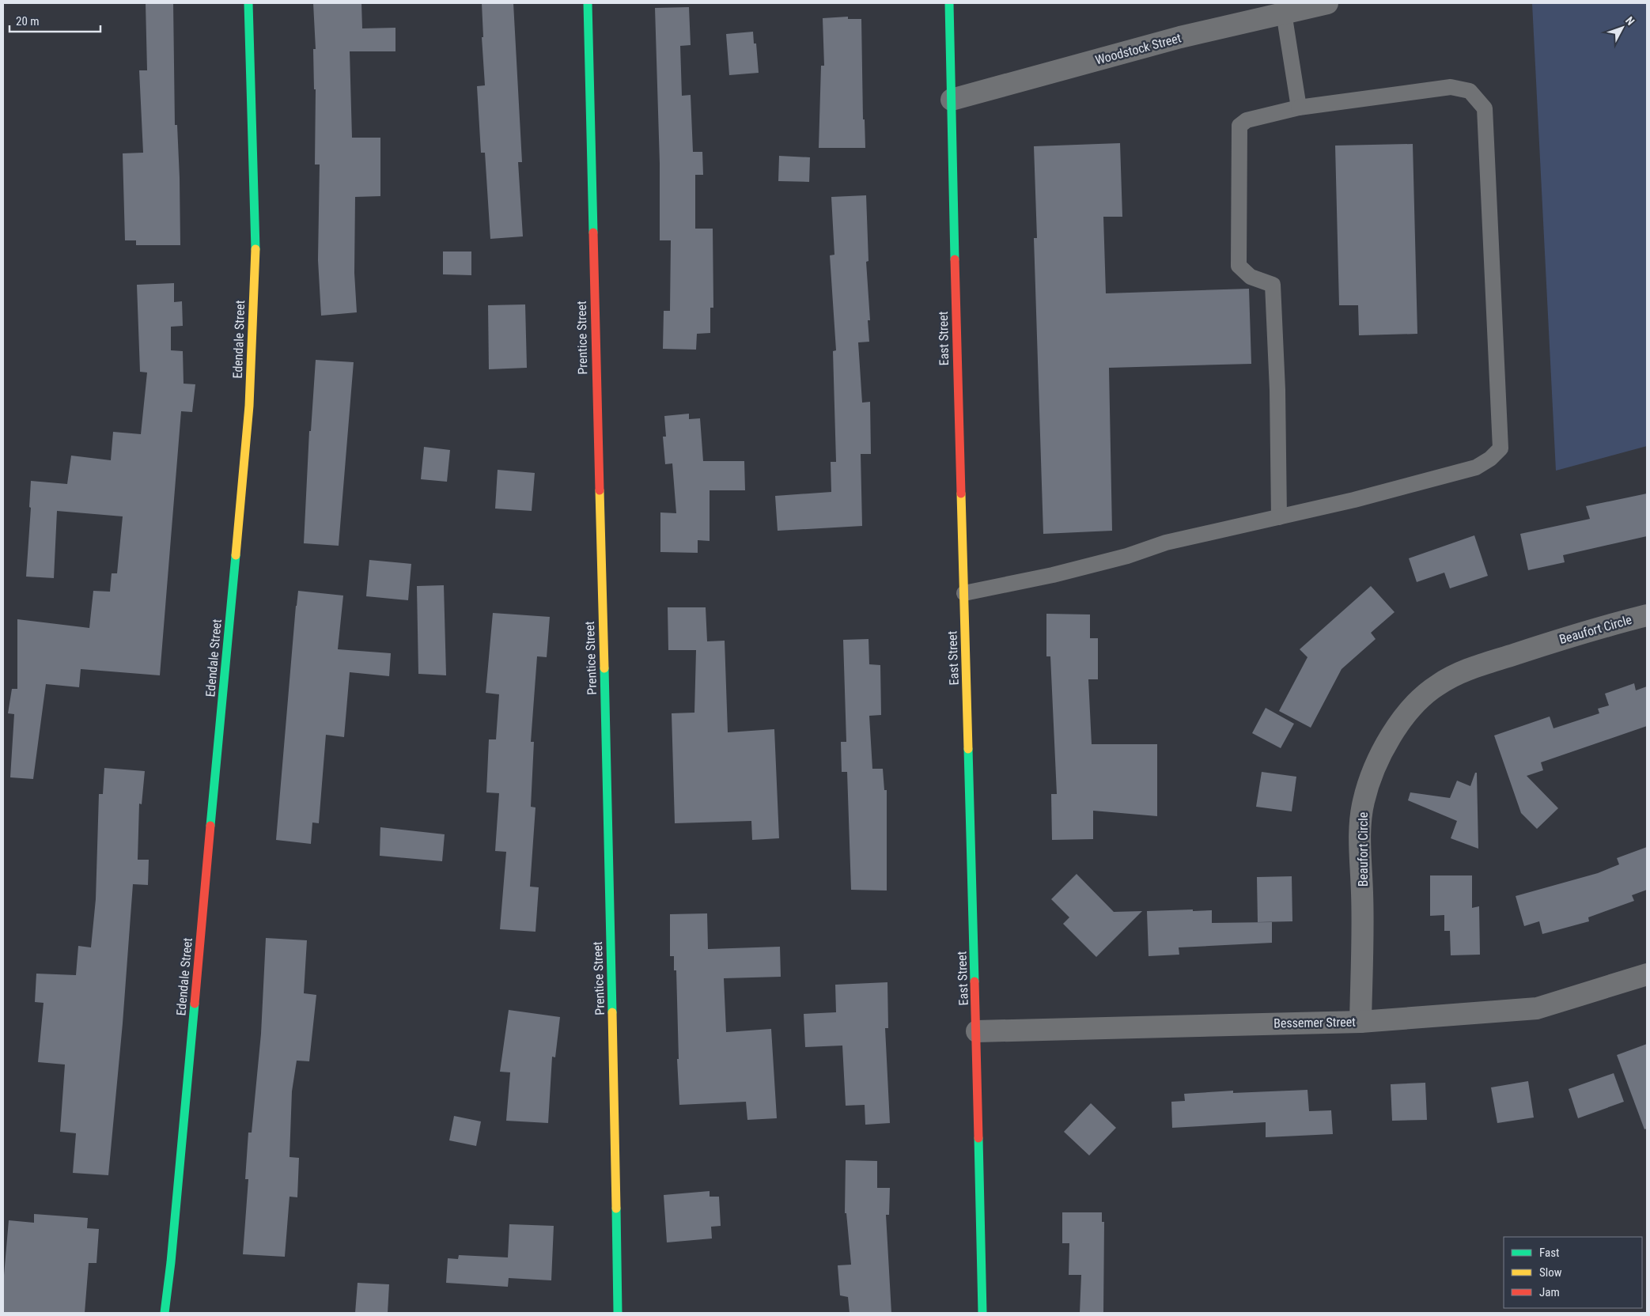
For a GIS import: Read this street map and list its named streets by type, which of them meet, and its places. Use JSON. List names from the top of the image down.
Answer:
{
  "streets": {
    "street": [
      "Woodstock Street",
      "Prentice Street",
      "East Street",
      "Edendale Street",
      "Beaufort Circle",
      "Bessemer Street"
    ]
  },
  "crossings": [
    ["Woodstock Street", "East Street"],
    ["East Street", "Bessemer Street"],
    ["Beaufort Circle", "Bessemer Street"]
  ],
  "legend": ["Fast", "Slow", "Jam"],
  "scale_bar": "20 m",
  "north": "top right"
}
